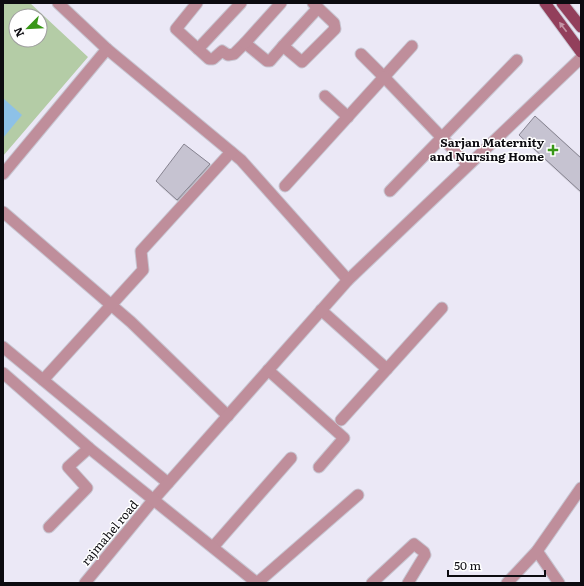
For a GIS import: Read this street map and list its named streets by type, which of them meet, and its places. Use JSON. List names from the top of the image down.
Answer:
{
  "streets": {
    "street": ["rajmahel road"]
  },
  "places": {
    "health": ["Sarjan Maternity and Nursing Home"]
  },
  "scale_bar": "50 m",
  "north": "bottom left"
}
